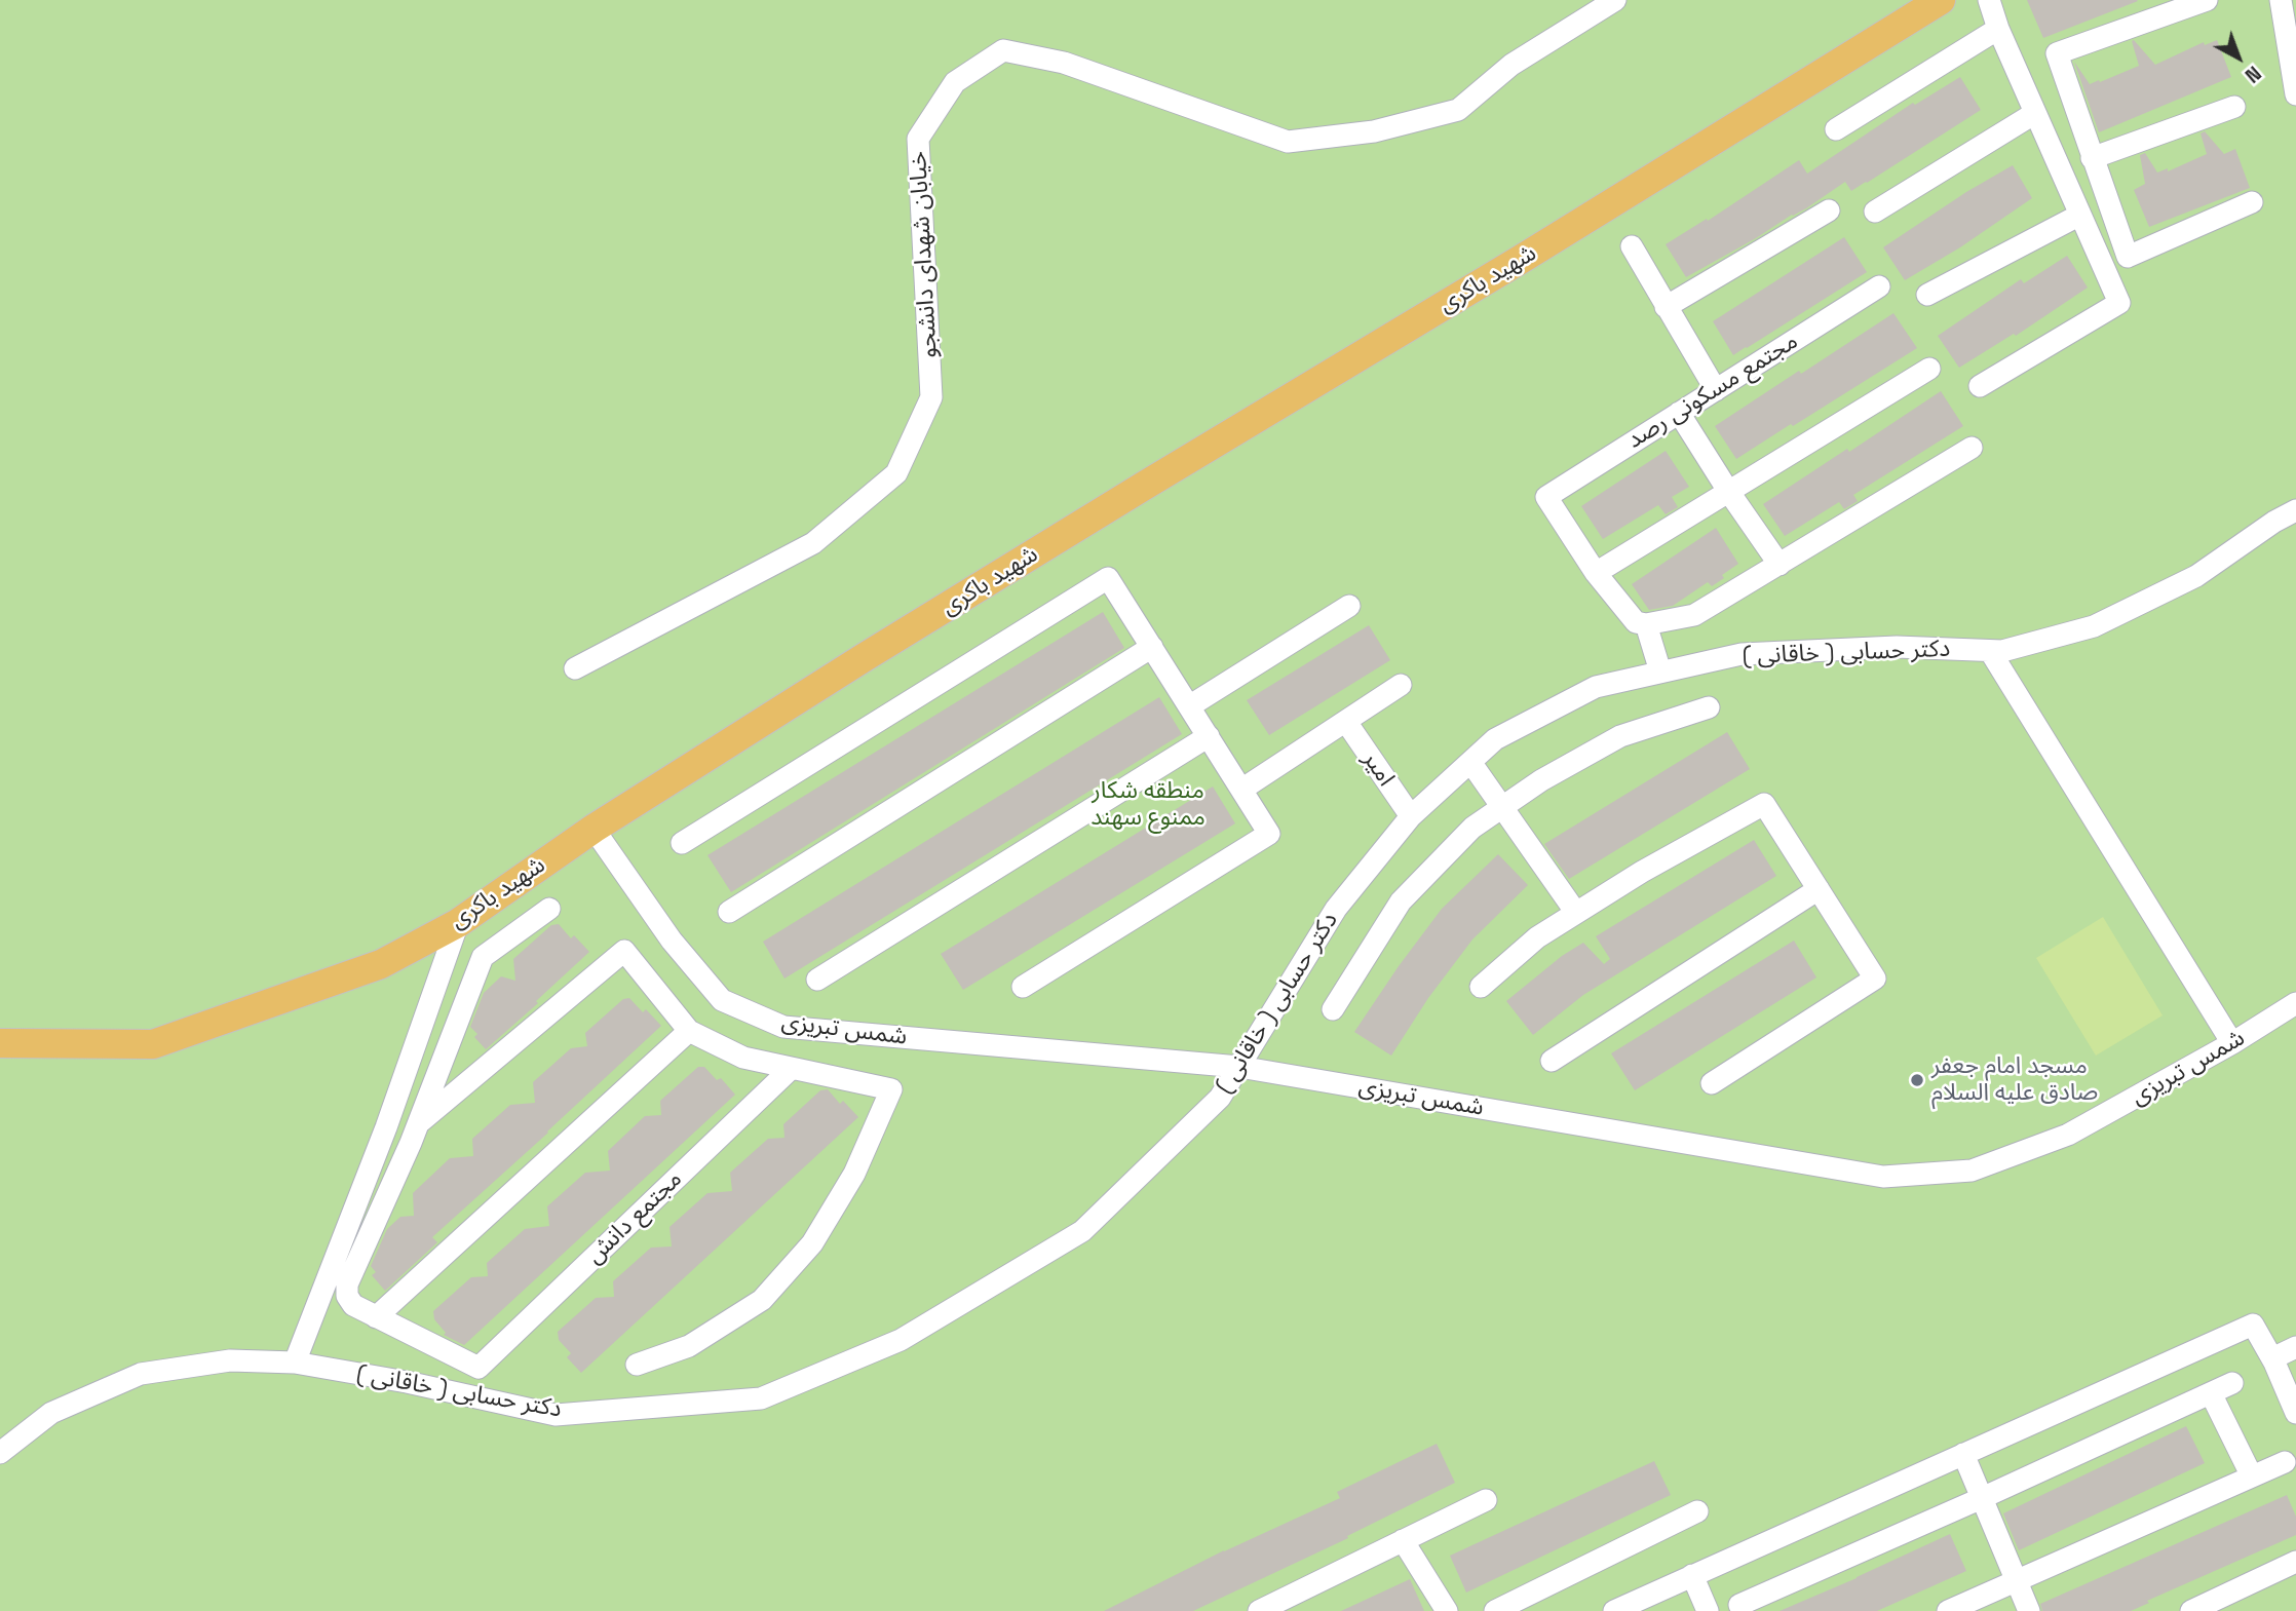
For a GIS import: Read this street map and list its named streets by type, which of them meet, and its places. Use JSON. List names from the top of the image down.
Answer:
{
  "streets": {
    "main road": ["شهید باکری"],
    "street": [
      "خیابان شهدای دانشجو",
      "مجتمع مسکونی رصد",
      "دکتر حسابی ( خاقانی )",
      "امیر",
      "شمس تبریزی",
      "مجتمع دانش"
    ]
  },
  "crossings": [
    ["شهید باکری", "شمس تبریزی"],
    ["دکتر حسابی ( خاقانی )", "امیر"],
    ["دکتر حسابی ( خاقانی )", "شمس تبریزی"]
  ],
  "parks": ["منطقه شکار ممنوع سهند"],
  "places": ["مسجد امام جعفر صادق علیه السلام"],
  "north": "bottom right"
}
